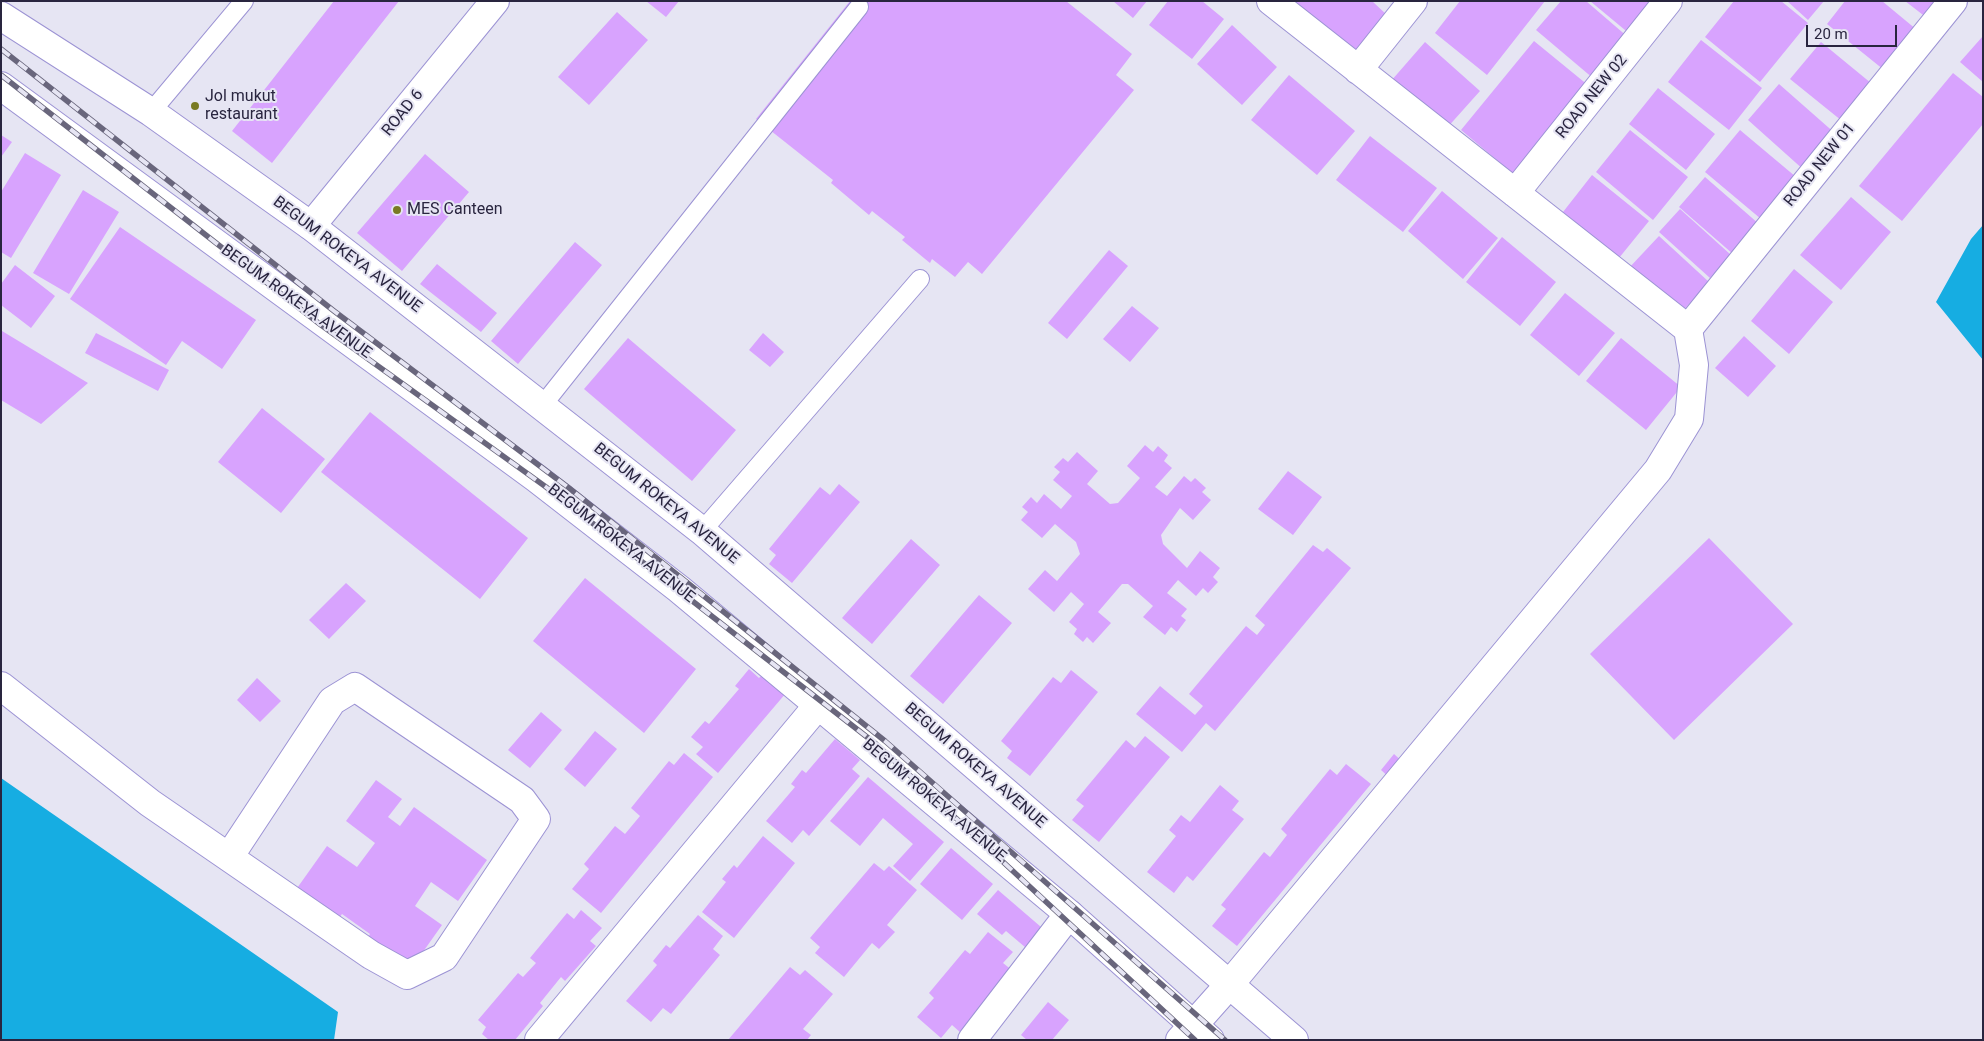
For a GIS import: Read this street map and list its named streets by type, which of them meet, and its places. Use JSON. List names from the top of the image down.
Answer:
{
  "streets": {
    "street": [
      "ROAD NEW 02",
      "ROAD 6",
      "ROAD NEW 01",
      "BEGUM ROKEYA AVENUE"
    ]
  },
  "crossings": [
    ["ROAD 6", "BEGUM ROKEYA AVENUE"]
  ],
  "places": ["Jol mukut restaurant", "MES Canteen"],
  "scale_bar": "20 m"
}
